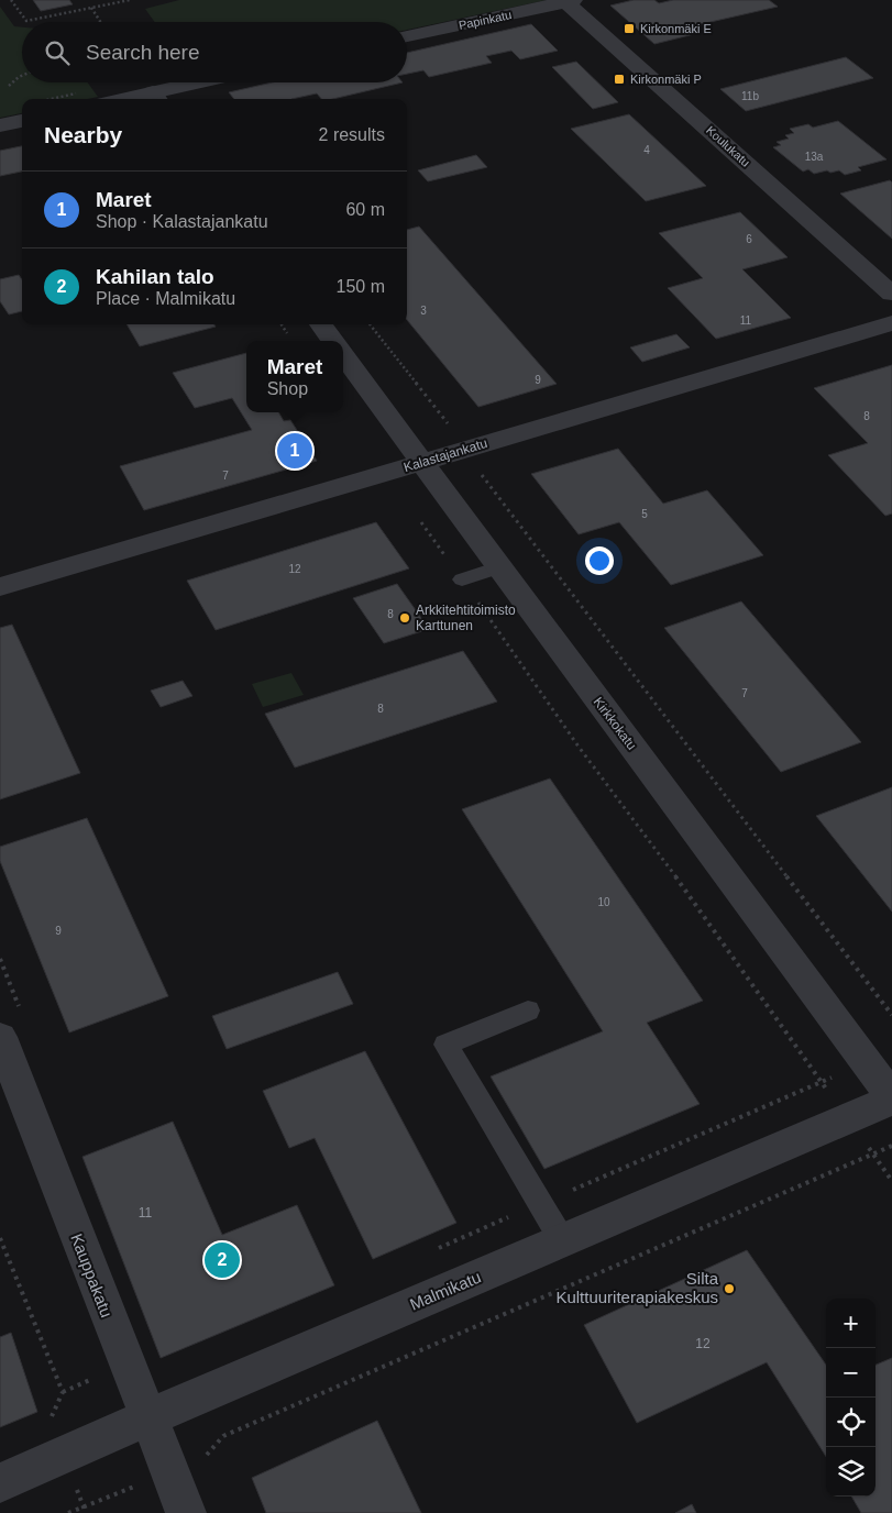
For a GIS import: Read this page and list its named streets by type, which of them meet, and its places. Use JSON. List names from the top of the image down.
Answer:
{
  "streets": {
    "street": [
      "Papinkatu",
      "Koulukatu",
      "Kalastajankatu",
      "Kirkkokatu",
      "Kauppakatu",
      "Malmikatu"
    ]
  },
  "crossings": [
    ["Papinkatu", "Koulukatu"],
    ["Kalastajankatu", "Kirkkokatu"],
    ["Kirkkokatu", "Malmikatu"],
    ["Kauppakatu", "Malmikatu"]
  ],
  "places": {
    "transit": ["Kirkonmäki E", "Kirkonmäki P"],
    "other": ["Arkkitehtitoimisto Karttunen", "Silta Kulttuuriterapiakeskus"]
  },
  "house_numbers": [
    "11b",
    "4",
    "13a",
    "6",
    "3",
    "11",
    "9",
    "8",
    "7",
    "5",
    "12",
    "8",
    "7",
    "8",
    "10",
    "9",
    "11",
    "12"
  ],
  "page": {
    "search": "Search here",
    "heading": ["Nearby", "2 results"],
    "list": [
      {
        "mark": "1",
        "name": "Maret",
        "note": "Shop · Kalastajankatu",
        "value": "60 m"
      },
      {
        "mark": "2",
        "name": "Kahilan talo",
        "note": "Place · Malmikatu",
        "value": "150 m"
      }
    ],
    "popup": ["Maret", "Shop"],
    "pins": ["1", "2"],
    "map_buttons": ["+", "−"]
  }
}
